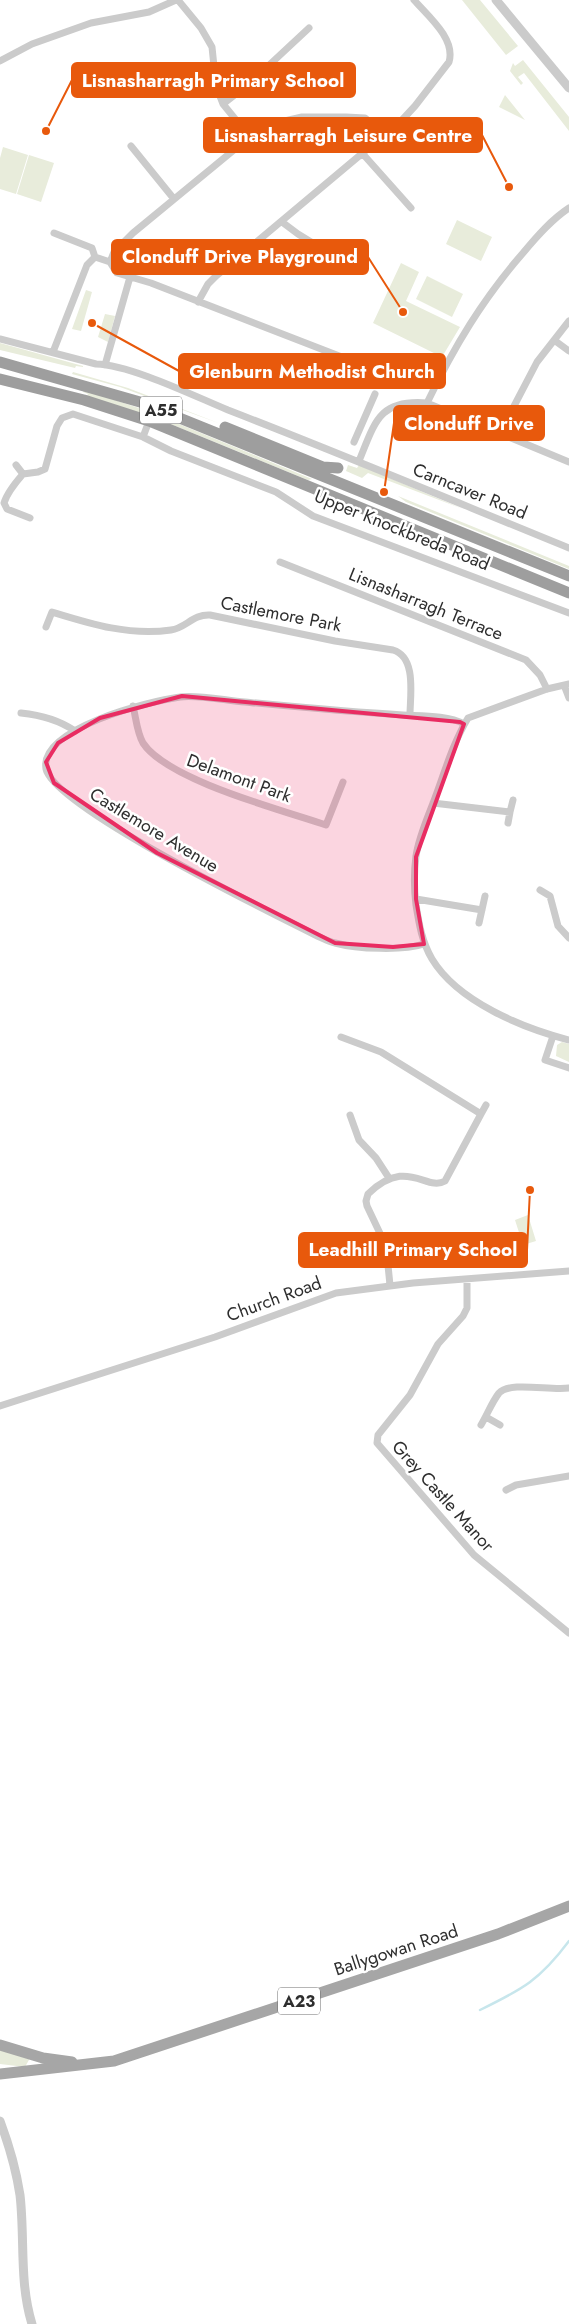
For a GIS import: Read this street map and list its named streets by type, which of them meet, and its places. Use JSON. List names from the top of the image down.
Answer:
{
  "streets": {
    "highway": ["A55", "Upper Knockbreda Road"],
    "main road": ["Ballygowan Road", "A23"],
    "street": [
      "Carncaver Road",
      "Lisnasharragh Terrace",
      "Castlemore Park",
      "Delamont Park",
      "Castlemore Avenue",
      "Church Road",
      "Grey Castle Manor"
    ]
  },
  "crossings": [
    ["Castlemore Park", "Castlemore Avenue"],
    ["Delamont Park", "Castlemore Avenue"],
    ["Church Road", "Grey Castle Manor"]
  ],
  "places": [
    "Lisnasharragh Primary School",
    "Lisnasharragh Leisure Centre",
    "Clonduff Drive Playground",
    "Glenburn Methodist Church",
    "Clonduff Drive",
    "Leadhill Primary School"
  ]
}
